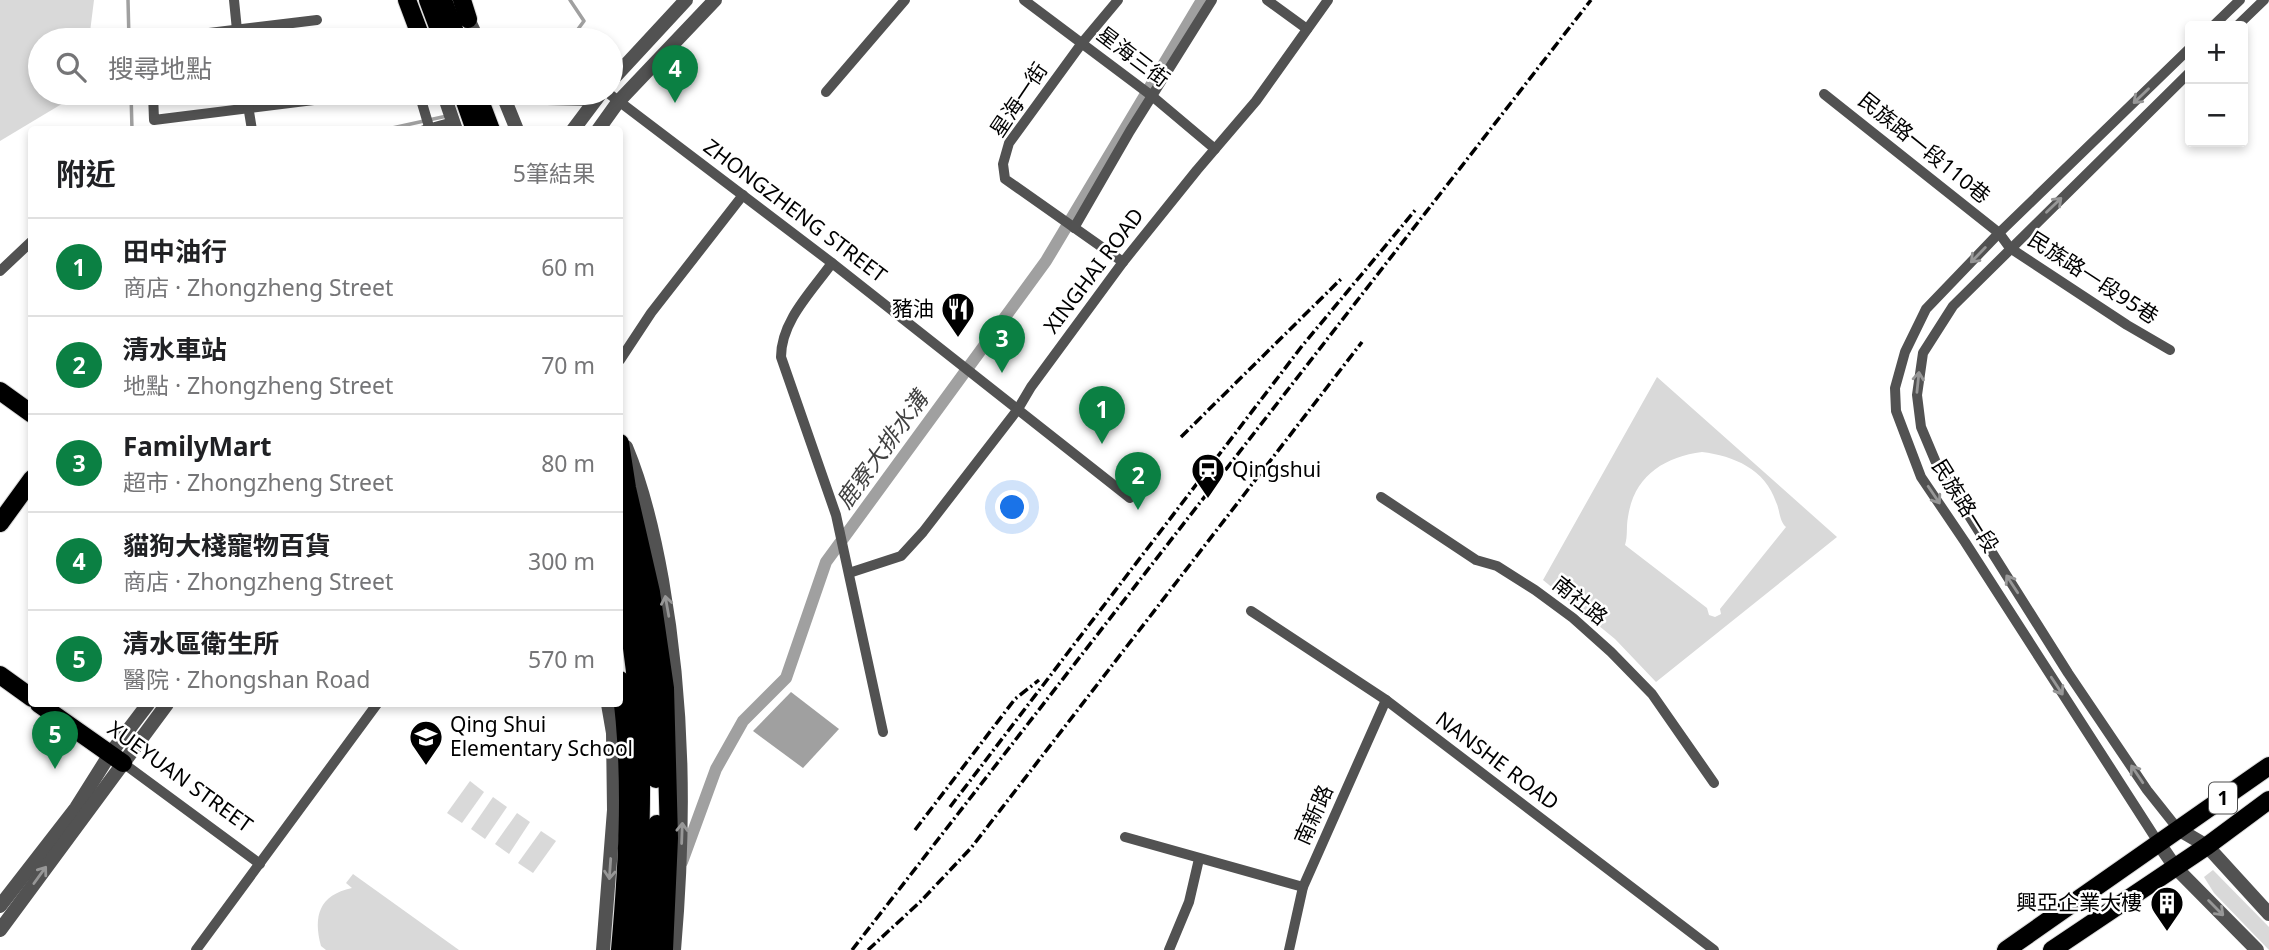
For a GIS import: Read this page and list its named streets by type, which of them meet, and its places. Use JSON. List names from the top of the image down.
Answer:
{
  "streets": {
    "main road": ["XUEYUAN STREET", "1"],
    "street": [
      "星海三街",
      "星海一街",
      "民族路一段110巷",
      "ZHONGZHENG STREET",
      "XINGHAI ROAD",
      "民族路一段95巷",
      "民族路一段",
      "南社路",
      "NANSHE ROAD",
      "南新路"
    ]
  },
  "crossings": [
    ["星海三街", "星海一街"],
    ["星海三街", "XINGHAI ROAD"],
    ["星海一街", "XINGHAI ROAD"],
    ["民族路一段110巷", "民族路一段95巷"],
    ["民族路一段110巷", "民族路一段"],
    ["ZHONGZHENG STREET", "XINGHAI ROAD"],
    ["民族路一段95巷", "民族路一段"],
    ["民族路一段", "1"],
    ["NANSHE ROAD", "南新路"]
  ],
  "water": ["鹿寮大排水溝"],
  "places": {
    "restaurant": ["豬油"],
    "station": ["Qingshui"],
    "school or university": ["Qing Shui Elementary School"],
    "building": ["興亞企業大樓"]
  },
  "page": {
    "map_buttons": ["+", "−"],
    "search": "搜尋地點",
    "pins": [
      "4",
      "3",
      "1",
      "2",
      "5"
    ],
    "heading": ["附近", "5筆結果"],
    "list": [
      {
        "mark": "1",
        "name": "田中油行",
        "note": "商店 · Zhongzheng Street",
        "value": "60 m"
      },
      {
        "mark": "2",
        "name": "清水車站",
        "note": "地點 · Zhongzheng Street",
        "value": "70 m"
      },
      {
        "mark": "3",
        "name": "FamilyMart",
        "note": "超市 · Zhongzheng Street",
        "value": "80 m"
      },
      {
        "mark": "4",
        "name": "貓狗大棧寵物百貨",
        "note": "商店 · Zhongzheng Street",
        "value": "300 m"
      },
      {
        "mark": "5",
        "name": "清水區衛生所",
        "note": "醫院 · Zhongshan Road",
        "value": "570 m"
      }
    ]
  }
}
